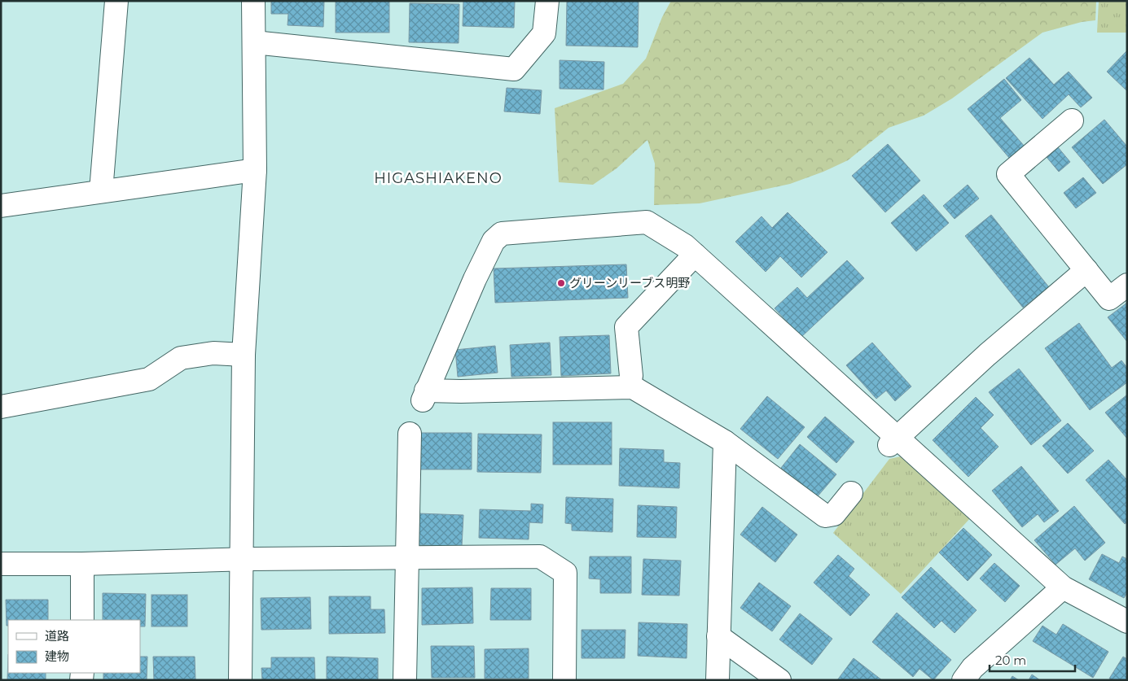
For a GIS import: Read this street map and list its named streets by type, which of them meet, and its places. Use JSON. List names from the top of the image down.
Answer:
{
  "districts": ["HIGASHIAKENO"],
  "places": ["グリーンリーブス明野"],
  "legend": ["道路", "建物"],
  "scale_bar": "20 m"
}
